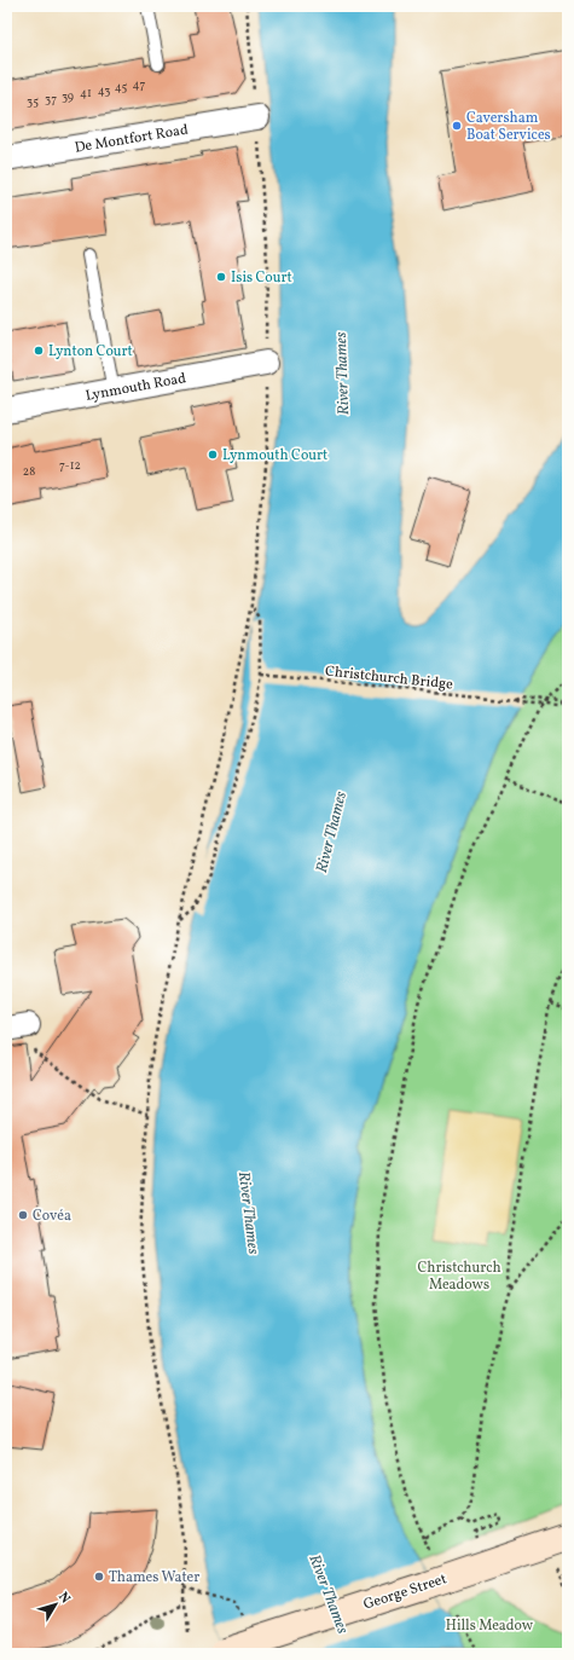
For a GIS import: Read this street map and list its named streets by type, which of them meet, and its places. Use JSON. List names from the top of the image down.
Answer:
{
  "streets": {
    "main road": ["George Street"],
    "street": ["De Montfort Road", "Lynmouth Road"],
    "path": ["Christchurch Bridge"]
  },
  "water": ["River Thames"],
  "parks": ["Christchurch Meadows", "Hills Meadow"],
  "places": [
    "Caversham Boat Services",
    "Isis Court",
    "Lynton Court",
    "Lynmouth Court",
    "Covéa",
    "Thames Water"
  ],
  "house_numbers": [
    "47",
    "45",
    "43",
    "41",
    "39",
    "37",
    "35",
    "7-12",
    "28"
  ],
  "north": "top right"
}
